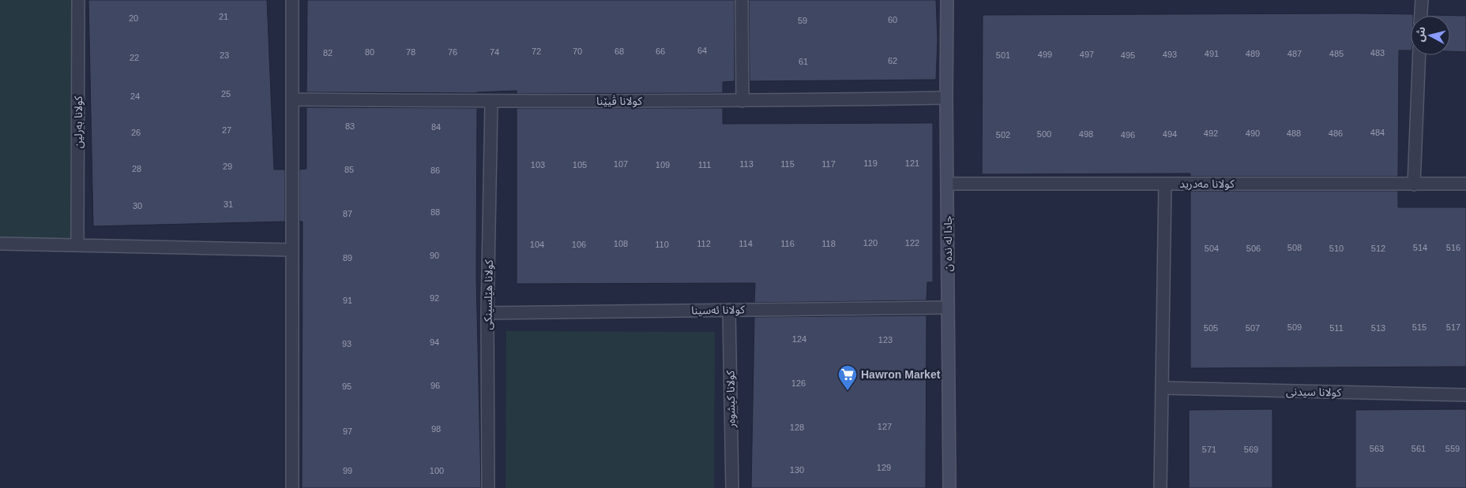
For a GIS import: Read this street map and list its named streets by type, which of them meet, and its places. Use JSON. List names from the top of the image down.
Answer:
{
  "streets": {
    "street": [
      "كولانا ڤیێنا",
      "كولانا بەرلین",
      "كولانا مه‌درید",
      "جادا له نده ن",
      "كولانا ھێلسینکی",
      "كولانا ئەسینا",
      "كولانا سيدنى",
      "كولانا كیشوه‌ر"
    ]
  },
  "crossings": [
    ["كولانا ڤیێنا", "جادا له نده ن"],
    ["كولانا ڤیێنا", "كولانا ھێلسینکی"],
    ["كولانا مه‌درید", "جادا له نده ن"],
    ["جادا له نده ن", "كولانا ئەسینا"],
    ["كولانا ھێلسینکی", "كولانا ئەسینا"],
    ["كولانا ئەسینا", "كولانا كیشوه‌ر"]
  ],
  "places": {
    "supermarket": ["Hawron Market"]
  },
  "house_numbers": [
    "21",
    "20",
    "60",
    "59",
    "64",
    "72",
    "70",
    "68",
    "66",
    "80",
    "78",
    "76",
    "74",
    "82",
    "483",
    "491",
    "489",
    "487",
    "485",
    "499",
    "497",
    "493",
    "23",
    "501",
    "495",
    "22",
    "62",
    "61",
    "25",
    "24",
    "83",
    "84",
    "27",
    "26",
    "484",
    "492",
    "490",
    "488",
    "486",
    "500",
    "498",
    "494",
    "502",
    "496",
    "119",
    "121",
    "107",
    "113",
    "115",
    "117",
    "103",
    "105",
    "109",
    "111",
    "29",
    "28",
    "85",
    "86",
    "31",
    "30",
    "88",
    "87",
    "120",
    "122",
    "108",
    "112",
    "114",
    "116",
    "118",
    "104",
    "106",
    "110",
    "508",
    "514",
    "516",
    "504",
    "506",
    "510",
    "512",
    "90",
    "89",
    "92",
    "91",
    "509",
    "515",
    "517",
    "505",
    "507",
    "511",
    "513",
    "124",
    "123",
    "94",
    "93",
    "126",
    "96",
    "95",
    "127",
    "128",
    "98",
    "97",
    "563",
    "561",
    "559",
    "571",
    "569",
    "129",
    "130",
    "99",
    "100"
  ],
  "north": "left"
}
